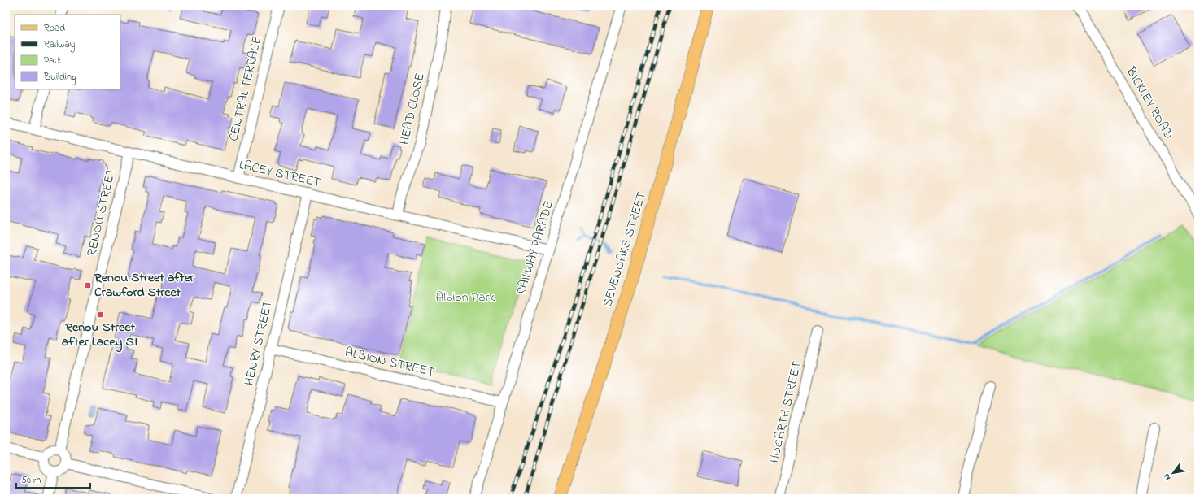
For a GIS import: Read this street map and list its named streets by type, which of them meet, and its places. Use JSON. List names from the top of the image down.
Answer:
{
  "streets": {
    "main road": ["SEVENOAKS STREET"],
    "street": [
      "CENTRAL TERRACE",
      "BICKLEY ROAD",
      "HEAD CLOSE",
      "LACEY STREET",
      "RENOU STREET",
      "RAILWAY PARADE",
      "HENRY STREET",
      "ALBION STREET",
      "HOGARTH STREET"
    ]
  },
  "crossings": [
    ["CENTRAL TERRACE", "LACEY STREET"],
    ["HEAD CLOSE", "LACEY STREET"],
    ["LACEY STREET", "RENOU STREET"],
    ["LACEY STREET", "RAILWAY PARADE"],
    ["LACEY STREET", "HENRY STREET"],
    ["RAILWAY PARADE", "ALBION STREET"],
    ["HENRY STREET", "ALBION STREET"]
  ],
  "parks": ["Albion Park"],
  "places": {
    "transit": ["Renou Street after Crawford Street", "Renou Street after Lacey St"]
  },
  "legend": [
    "Road",
    "Railway",
    "Park",
    "Building"
  ],
  "scale_bar": "50 m",
  "north": "bottom left"
}
